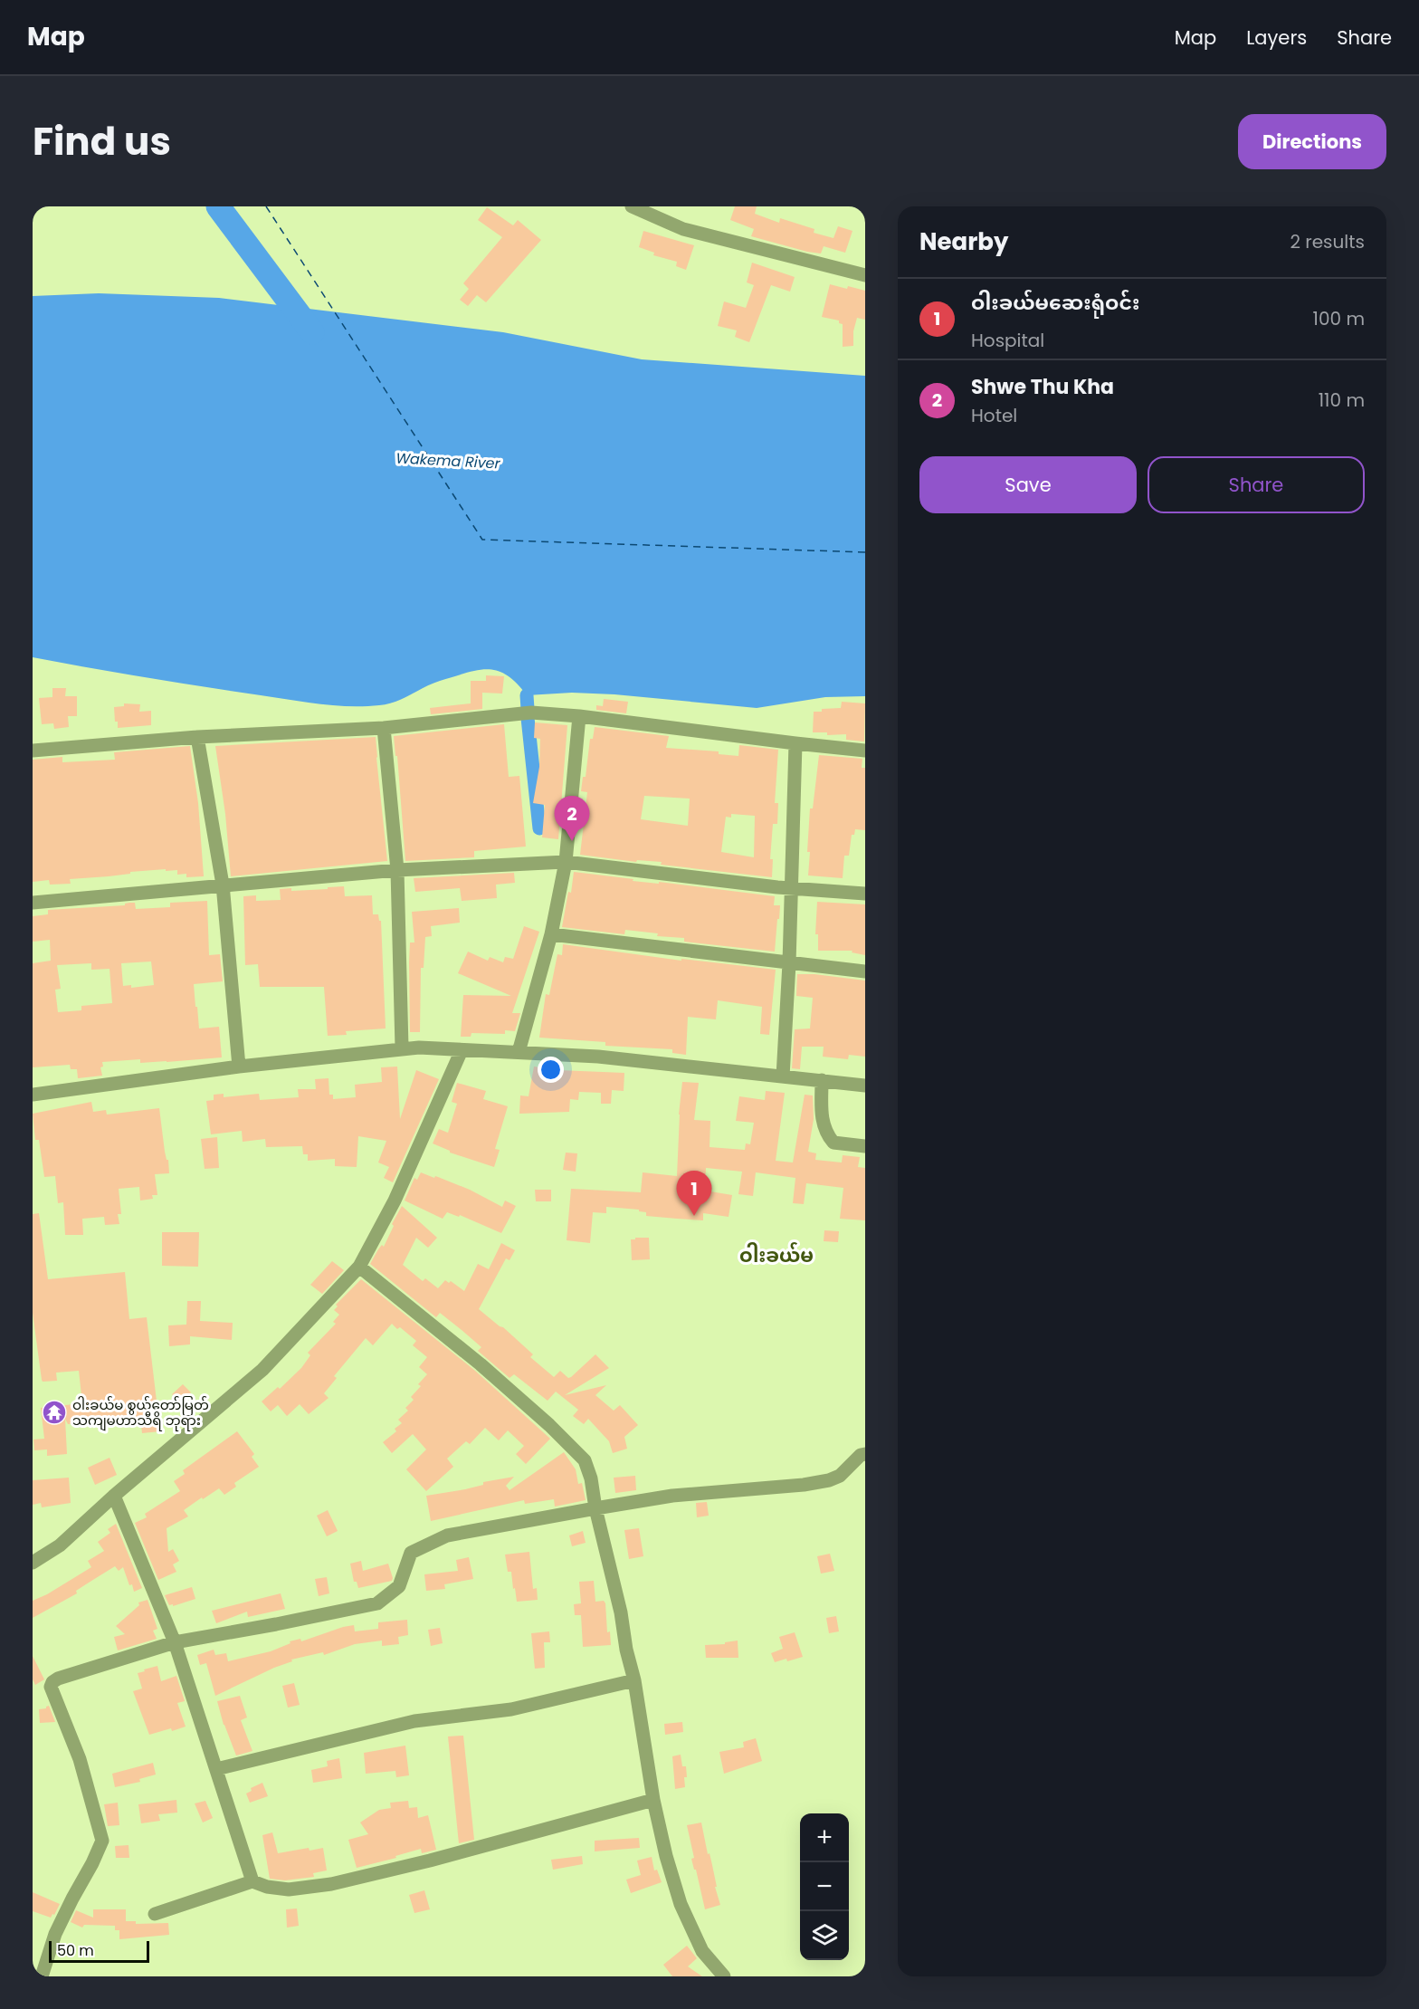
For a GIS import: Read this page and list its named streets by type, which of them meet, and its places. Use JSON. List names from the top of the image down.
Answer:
{
  "districts": ["ဝါးခယ်မ"],
  "water": ["Wakema River"],
  "places": {
    "temple": ["ဝါးခယ်မ စွယ်တော်မြတ် သကျမဟာသီရိ ဘုရား"]
  },
  "scale_bar": "50 m",
  "page": {
    "header": "Map",
    "nav": ["Map", "Layers", "Share"],
    "title": "Find us",
    "buttons": [
      "Directions",
      ["Save", "Share"]
    ],
    "heading": ["Nearby", "2 results"],
    "list": [
      {
        "mark": "1",
        "name": "ဝါးခယ်မဆေးရုံဝင်း",
        "note": "Hospital",
        "value": "100 m"
      },
      {
        "mark": "2",
        "name": "Shwe Thu Kha",
        "note": "Hotel",
        "value": "110 m"
      }
    ],
    "pins": ["2", "1"],
    "map_buttons": ["+", "−"],
    "scale": "50 m"
  }
}
